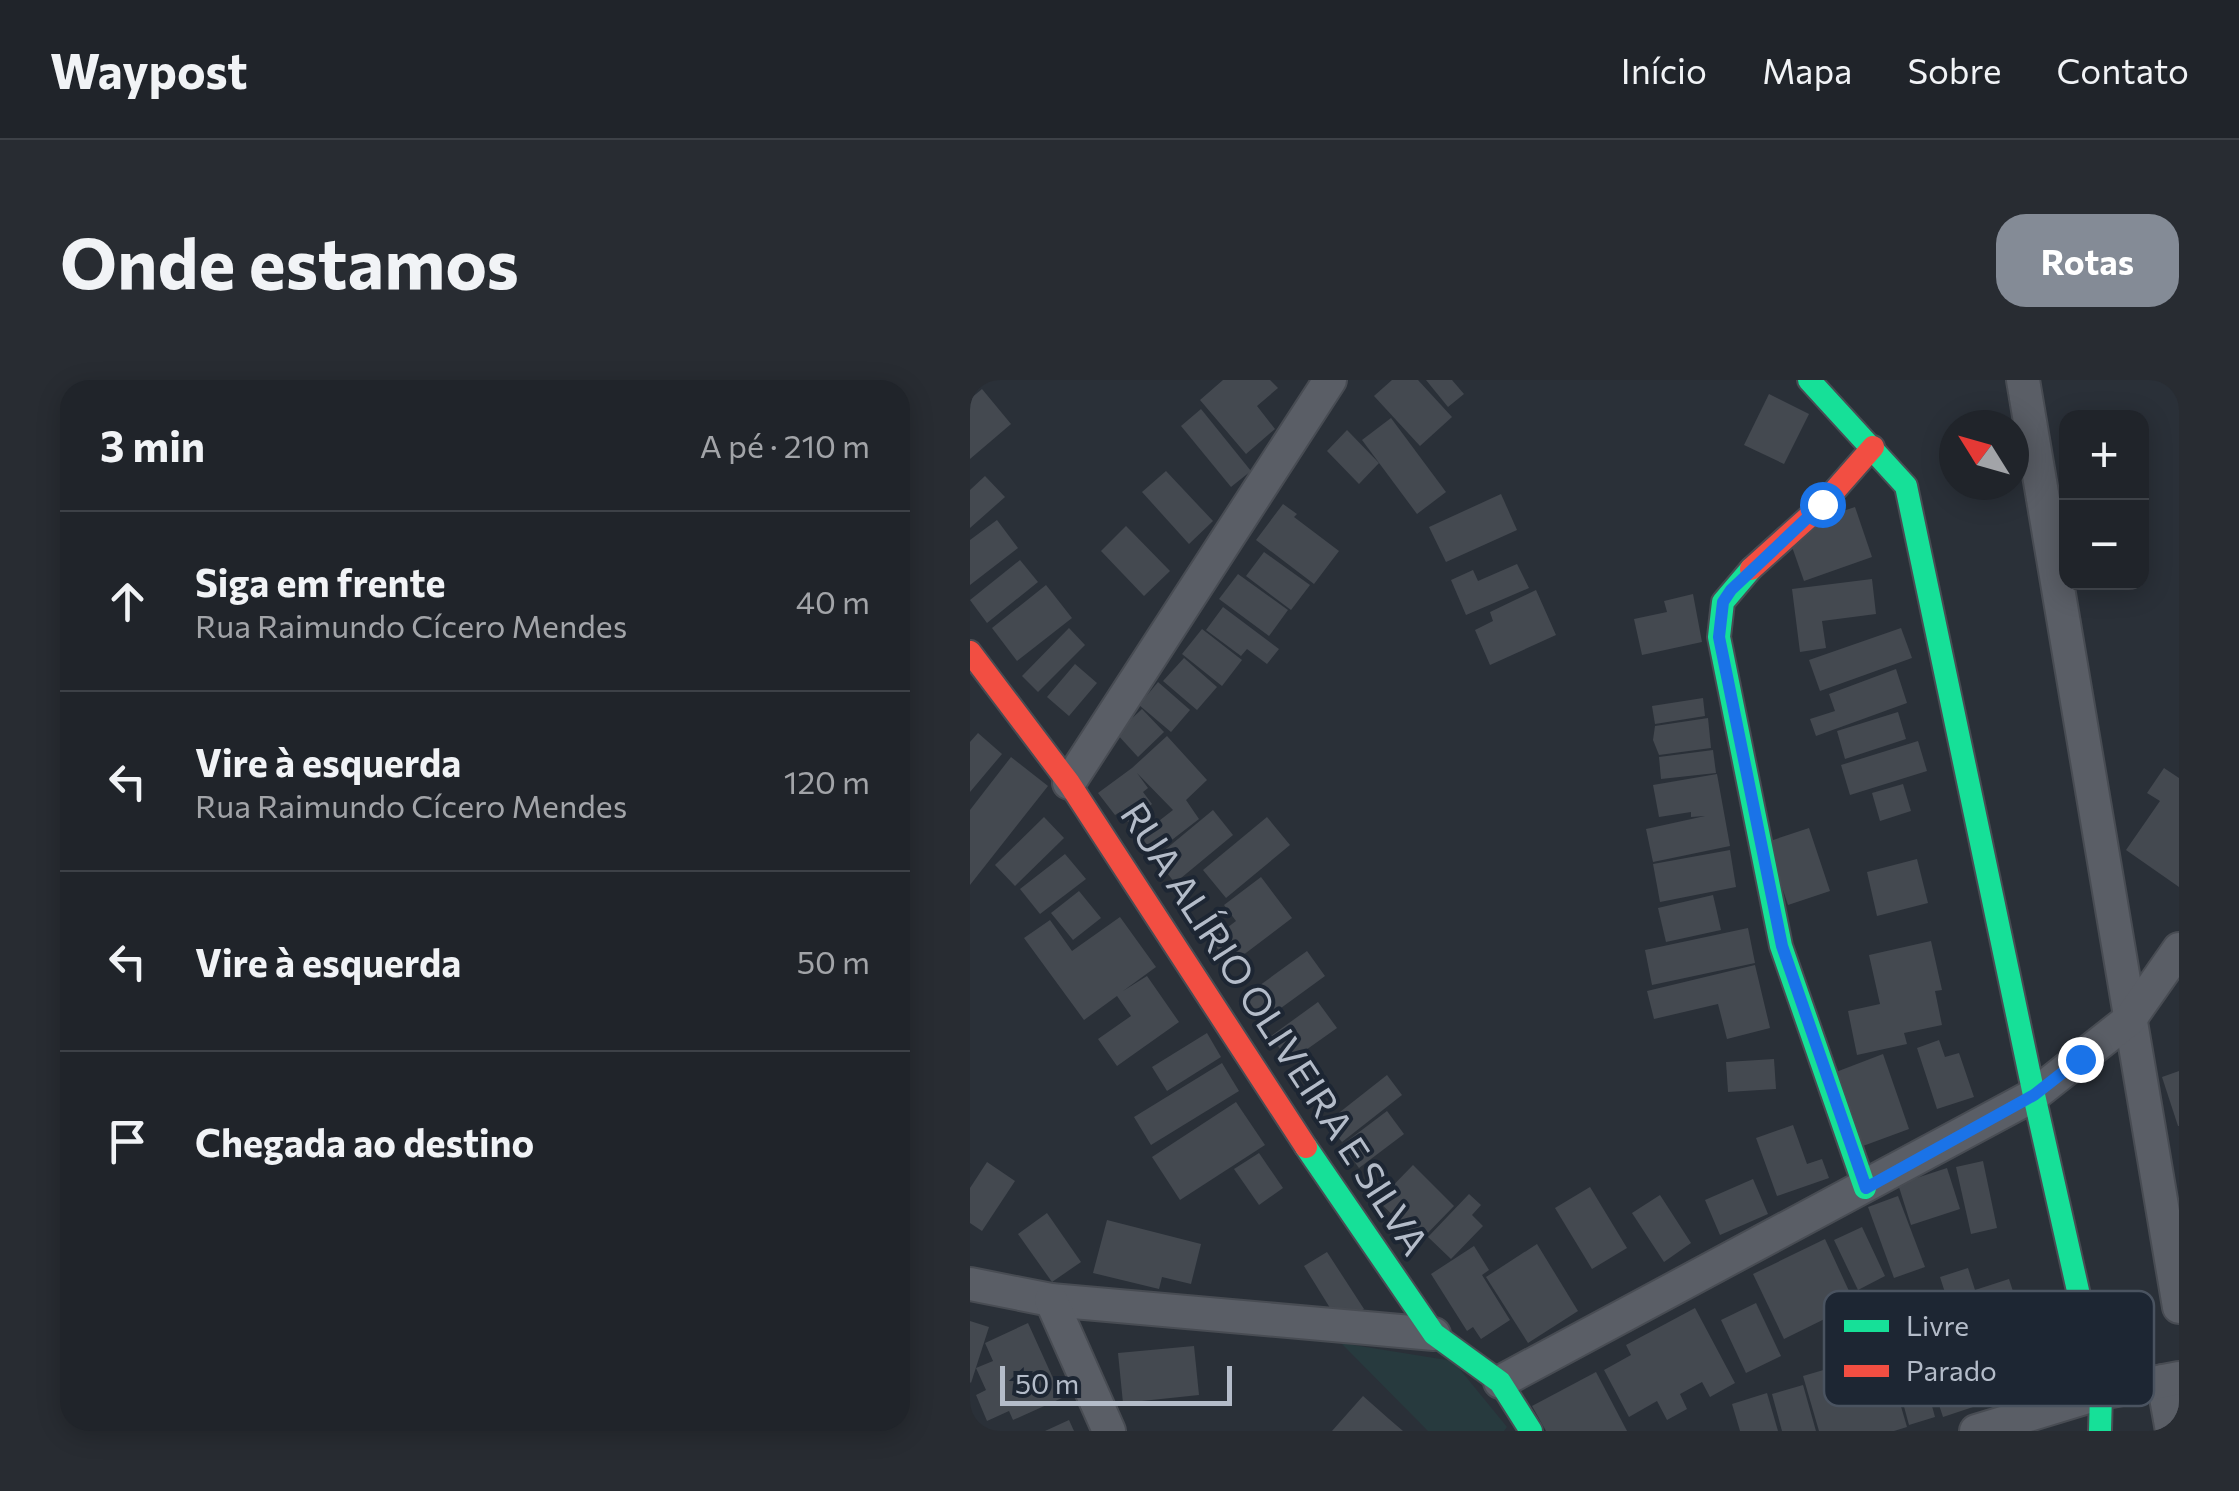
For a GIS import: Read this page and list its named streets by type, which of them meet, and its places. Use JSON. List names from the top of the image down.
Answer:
{
  "streets": {
    "street": ["RUA ALÍRIO OLIVEIRA E SILVA"]
  },
  "legend": ["Livre", "Parado"],
  "scale_bar": "50 m",
  "north": "top left",
  "page": {
    "header": "Waypost",
    "nav": [
      "Início",
      "Mapa",
      "Sobre",
      "Contato"
    ],
    "buttons": "Rotas",
    "title": "Onde estamos",
    "heading": ["3 min", "A pé · 210 m"],
    "map_buttons": ["+", "−"],
    "list": [
      ["Siga em frente", "Rua Raimundo Cícero Mendes", "40 m"],
      ["Vire à esquerda", "Rua Raimundo Cícero Mendes", "120 m"],
      ["Vire à esquerda", "50 m"],
      "Chegada ao destino"
    ],
    "scale": "50 m"
  }
}
